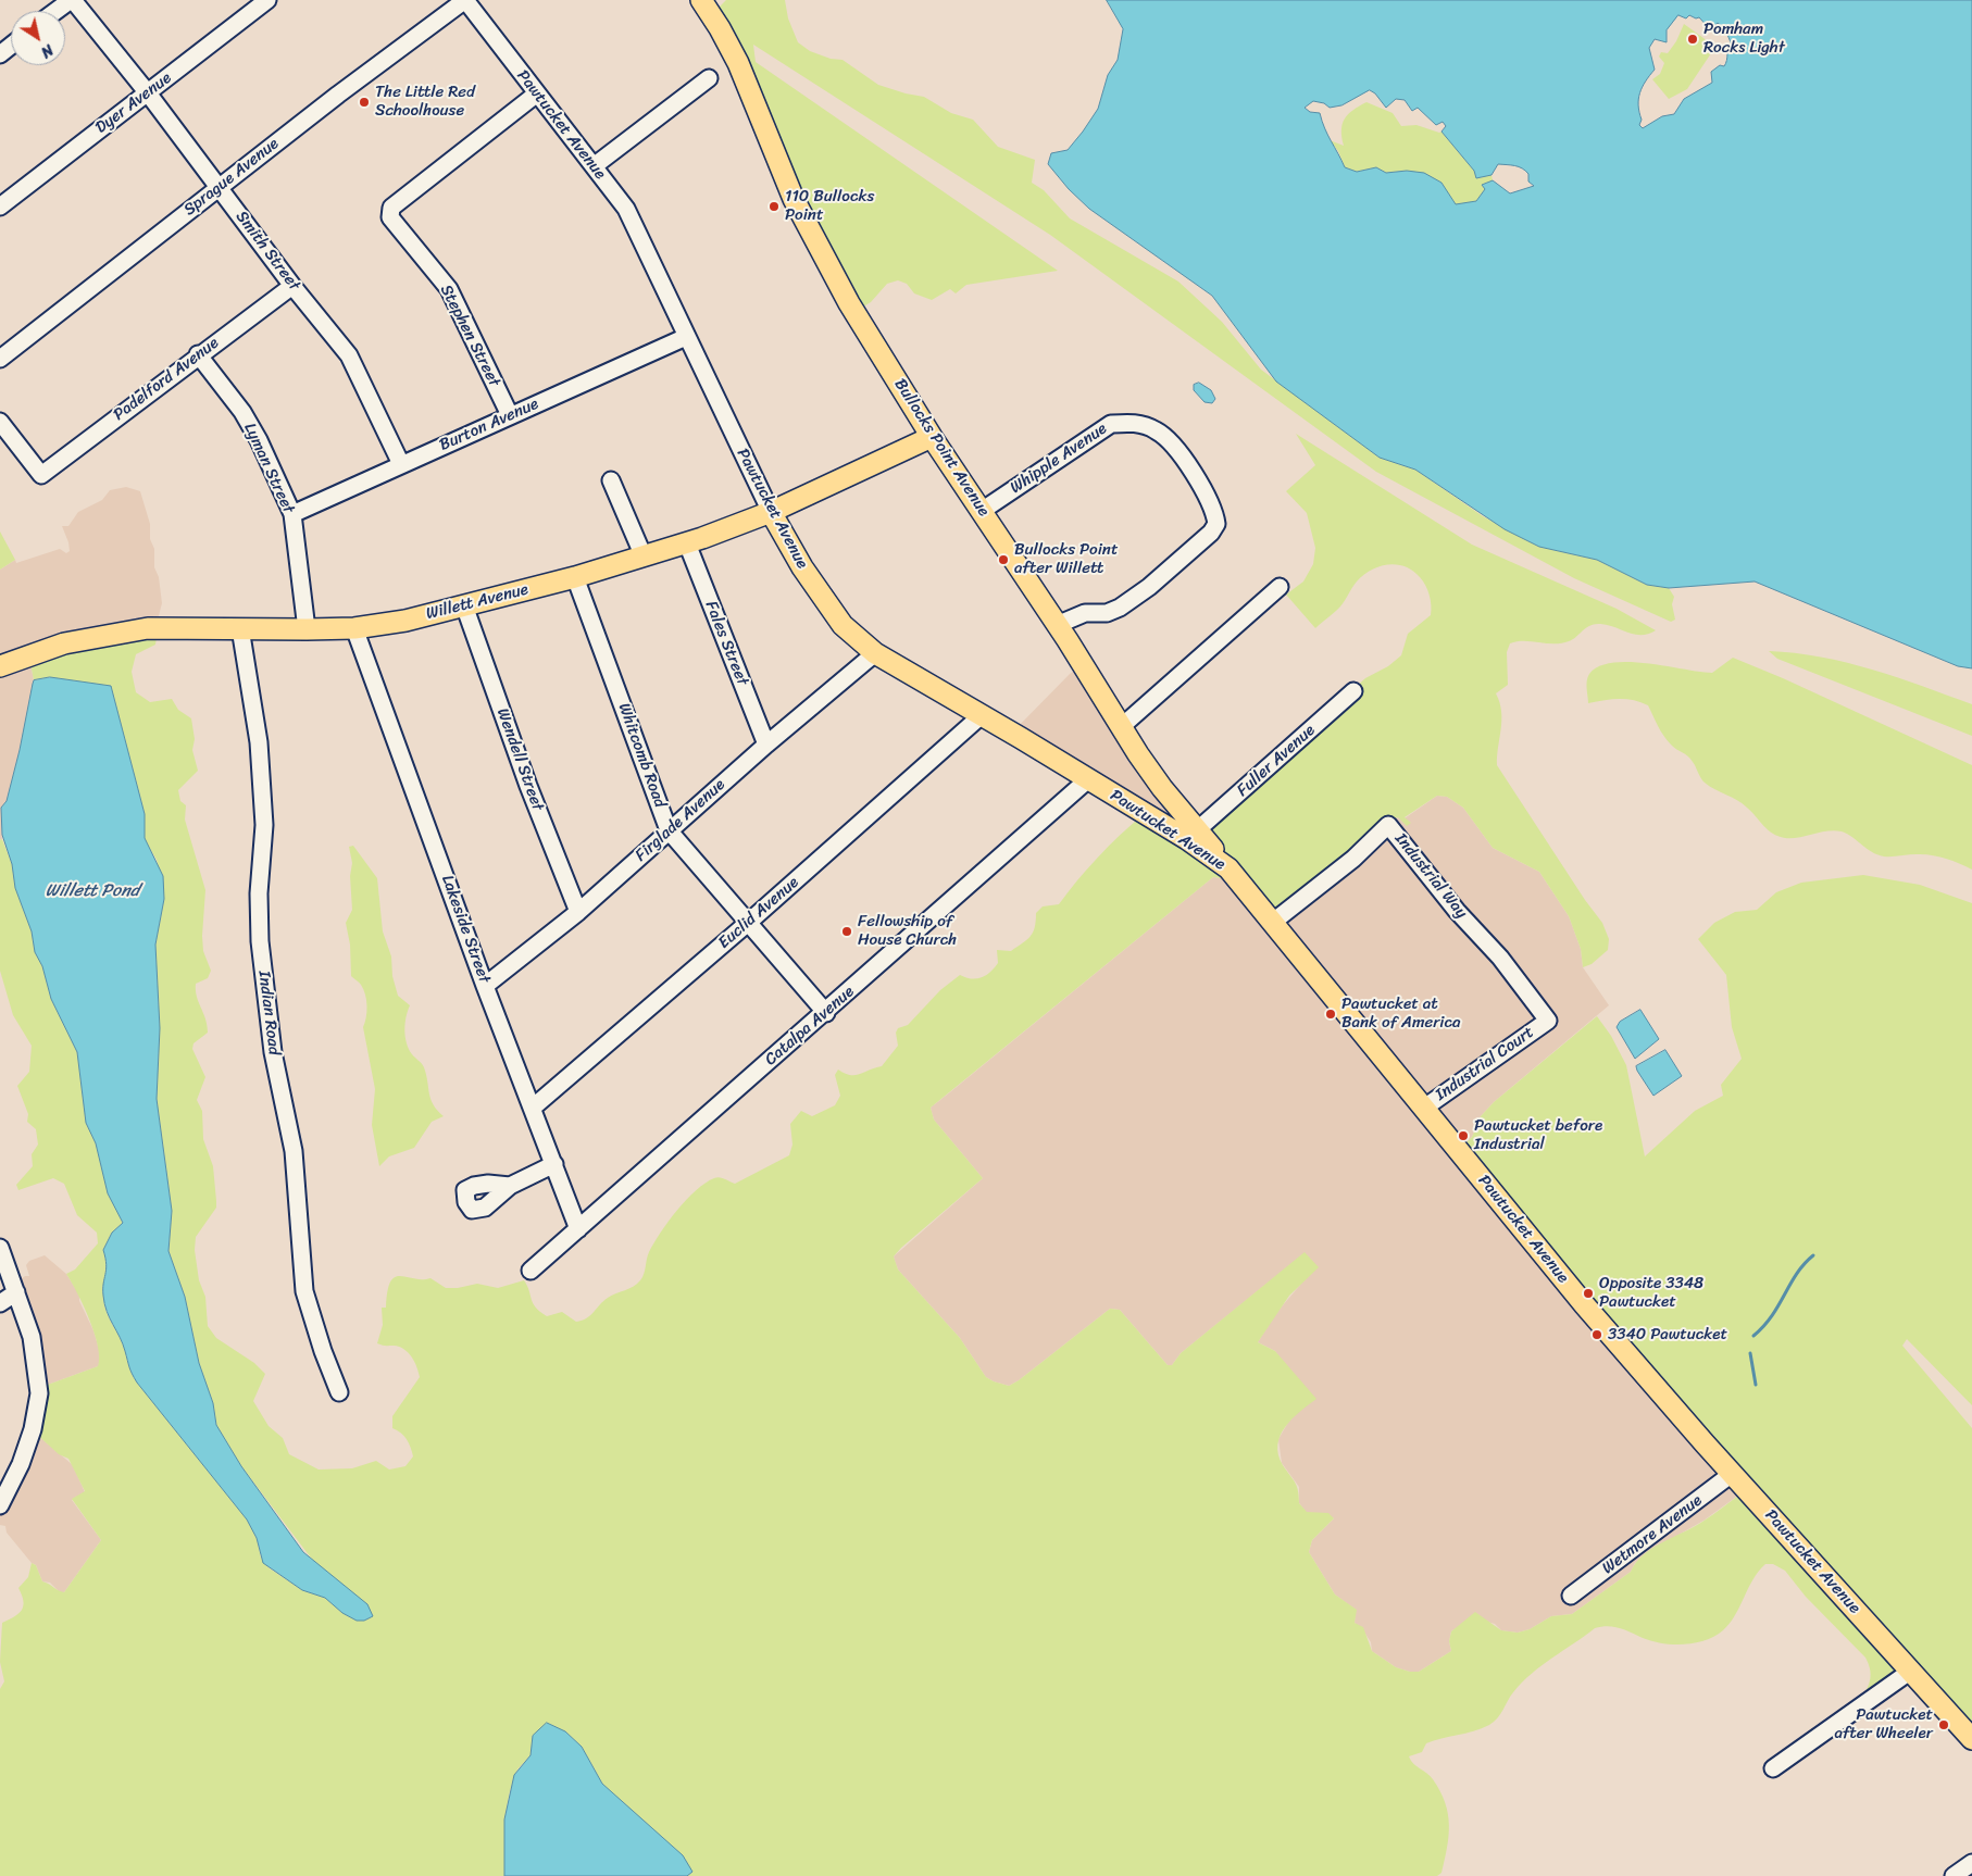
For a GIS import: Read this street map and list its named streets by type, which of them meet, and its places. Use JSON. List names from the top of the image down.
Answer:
{
  "streets": {
    "main road": ["Pawtucket Avenue", "Bullocks Point Avenue", "Willett Avenue"],
    "street": [
      "Dyer Avenue",
      "Sprague Avenue",
      "Smith Street",
      "Stephen Street",
      "Padelford Avenue",
      "Burton Avenue",
      "Whipple Avenue",
      "Lyman Street",
      "Fales Street",
      "Whitcomb Road",
      "Wendell Street",
      "Fuller Avenue",
      "Firglade Avenue",
      "Industrial Way",
      "Euclid Avenue",
      "Lakeside Street",
      "Indian Road",
      "Catalpa Avenue",
      "Industrial Court",
      "Wetmore Avenue"
    ]
  },
  "crossings": [
    ["Dyer Avenue", "Smith Street"],
    ["Pawtucket Avenue", "Sprague Avenue"],
    ["Pawtucket Avenue", "Stephen Street"],
    ["Pawtucket Avenue", "Burton Avenue"],
    ["Pawtucket Avenue", "Bullocks Point Avenue"],
    ["Pawtucket Avenue", "Willett Avenue"],
    ["Pawtucket Avenue", "Fuller Avenue"],
    ["Pawtucket Avenue", "Firglade Avenue"],
    ["Pawtucket Avenue", "Industrial Way"],
    ["Pawtucket Avenue", "Euclid Avenue"],
    ["Pawtucket Avenue", "Catalpa Avenue"],
    ["Pawtucket Avenue", "Industrial Court"],
    ["Pawtucket Avenue", "Wetmore Avenue"],
    ["Sprague Avenue", "Smith Street"],
    ["Smith Street", "Padelford Avenue"],
    ["Smith Street", "Burton Avenue"],
    ["Stephen Street", "Burton Avenue"],
    ["Padelford Avenue", "Lyman Street"],
    ["Burton Avenue", "Lyman Street"],
    ["Bullocks Point Avenue", "Whipple Avenue"],
    ["Bullocks Point Avenue", "Willett Avenue"],
    ["Bullocks Point Avenue", "Fuller Avenue"],
    ["Lyman Street", "Willett Avenue"],
    ["Willett Avenue", "Fales Street"],
    ["Willett Avenue", "Whitcomb Road"],
    ["Willett Avenue", "Wendell Street"],
    ["Willett Avenue", "Lakeside Street"],
    ["Willett Avenue", "Indian Road"],
    ["Fales Street", "Firglade Avenue"],
    ["Whitcomb Road", "Firglade Avenue"],
    ["Whitcomb Road", "Euclid Avenue"],
    ["Whitcomb Road", "Catalpa Avenue"],
    ["Wendell Street", "Firglade Avenue"],
    ["Firglade Avenue", "Lakeside Street"],
    ["Industrial Way", "Industrial Court"],
    ["Euclid Avenue", "Lakeside Street"],
    ["Lakeside Street", "Catalpa Avenue"]
  ],
  "water": ["Willett Pond"],
  "places": [
    "Pomham Rocks Light",
    "The Little Red Schoolhouse",
    "110 Bullocks Point",
    "Bullocks Point after Willett",
    "Fellowship of House Church",
    "Pawtucket at Bank of America",
    "Pawtucket before Industrial",
    "Opposite 3348 Pawtucket",
    "3340 Pawtucket",
    "Pawtucket after Wheeler"
  ],
  "north": "bottom right"
}
